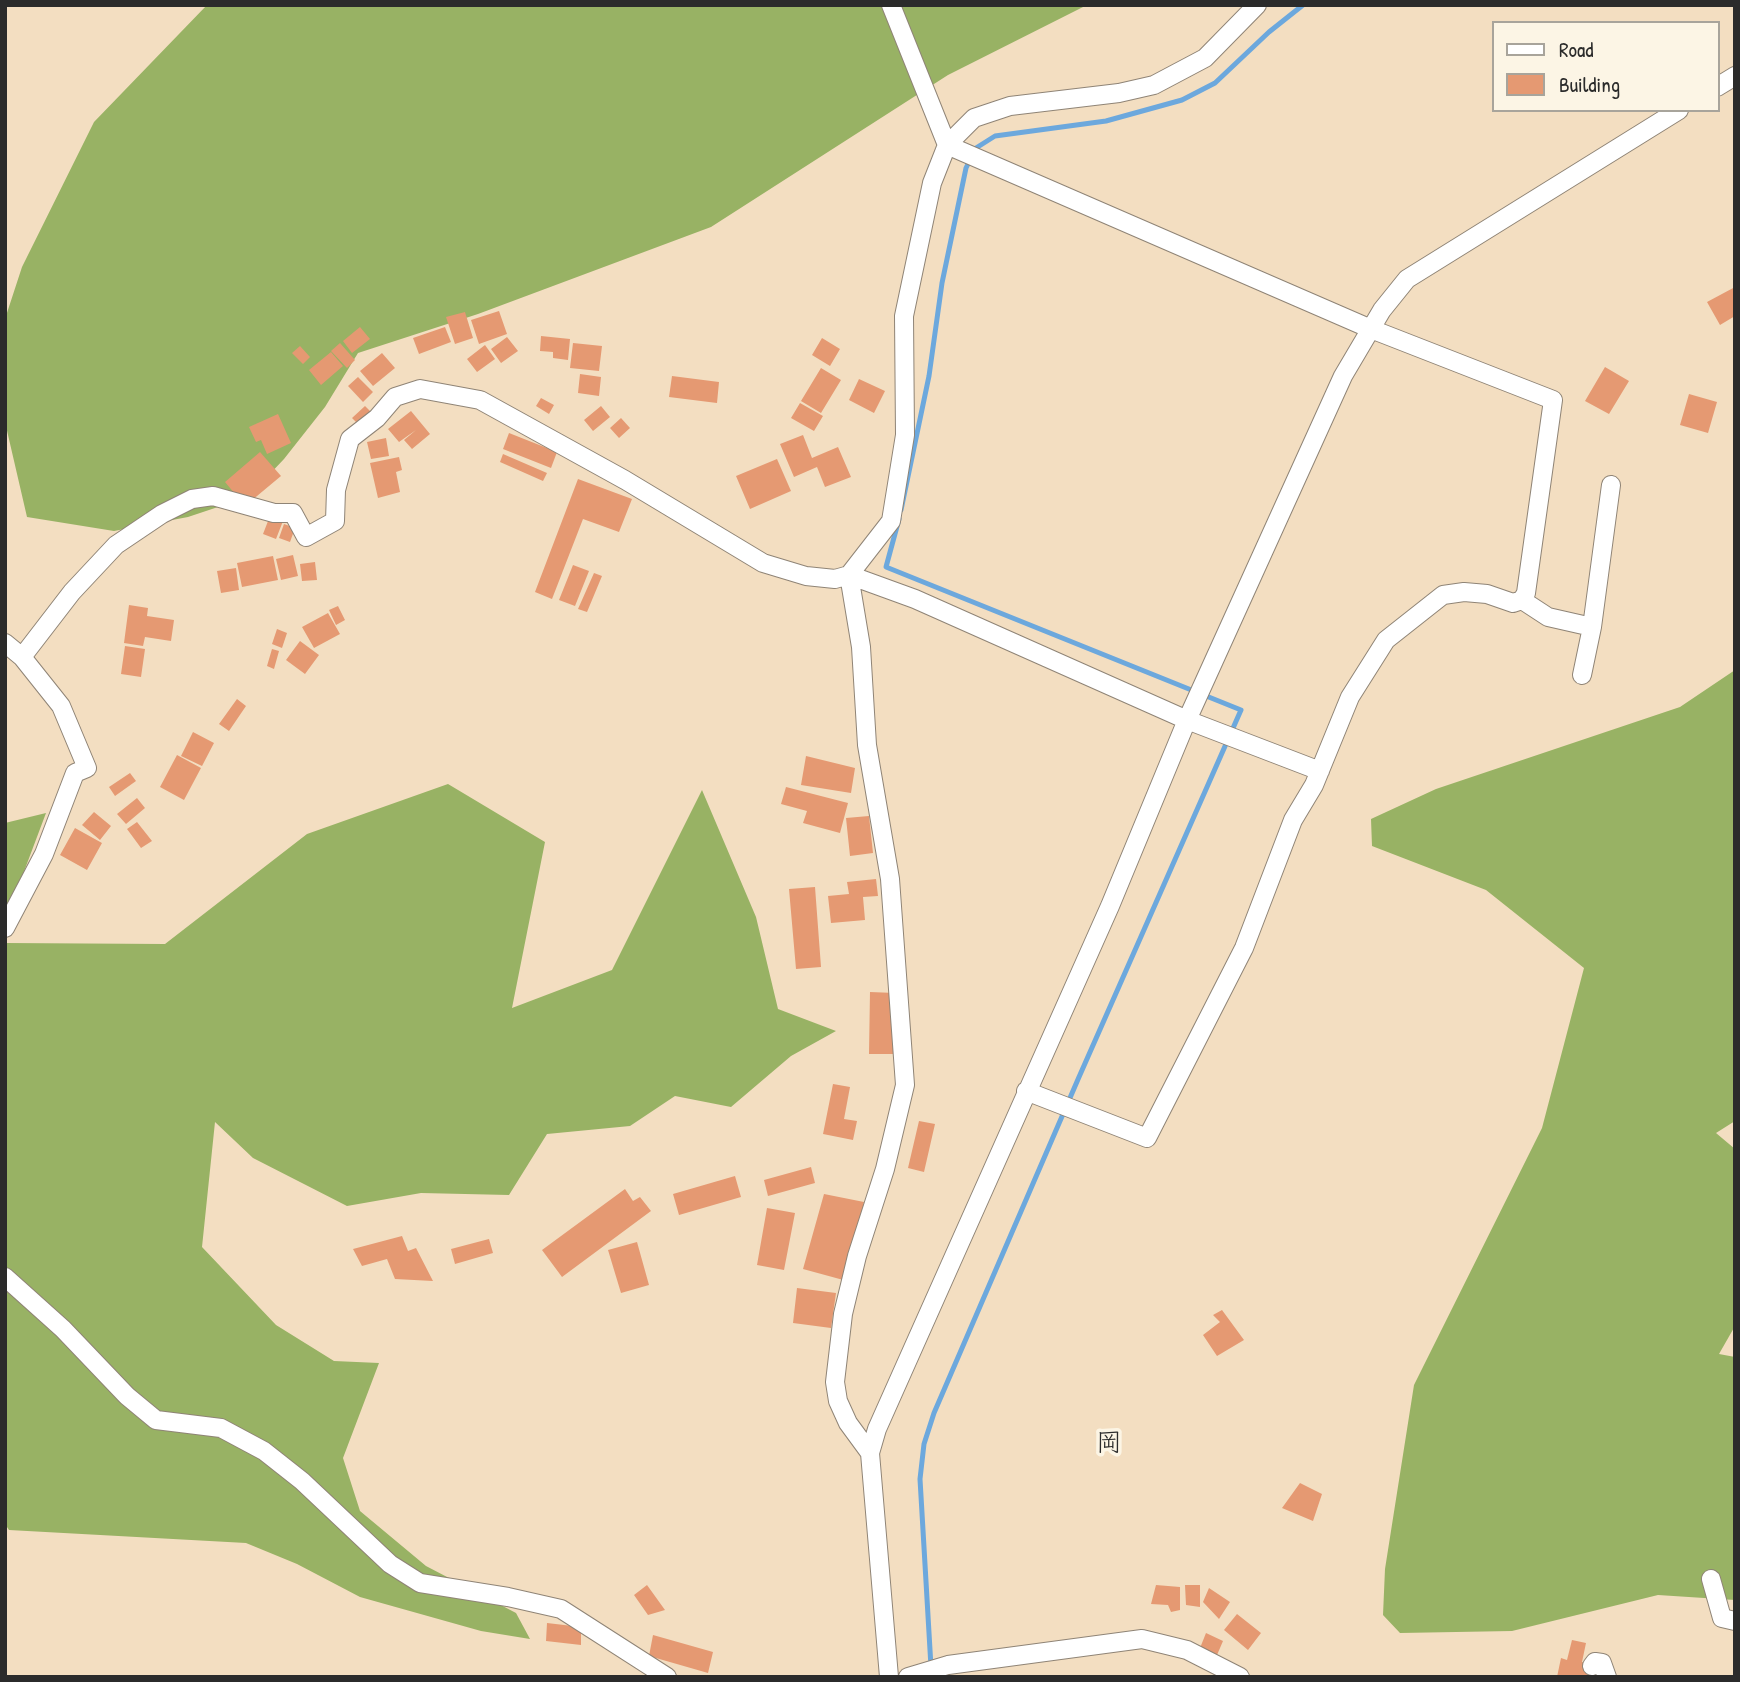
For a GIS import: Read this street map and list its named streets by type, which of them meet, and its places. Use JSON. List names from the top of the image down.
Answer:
{
  "districts": ["岡"],
  "legend": ["Road", "Building"]
}
